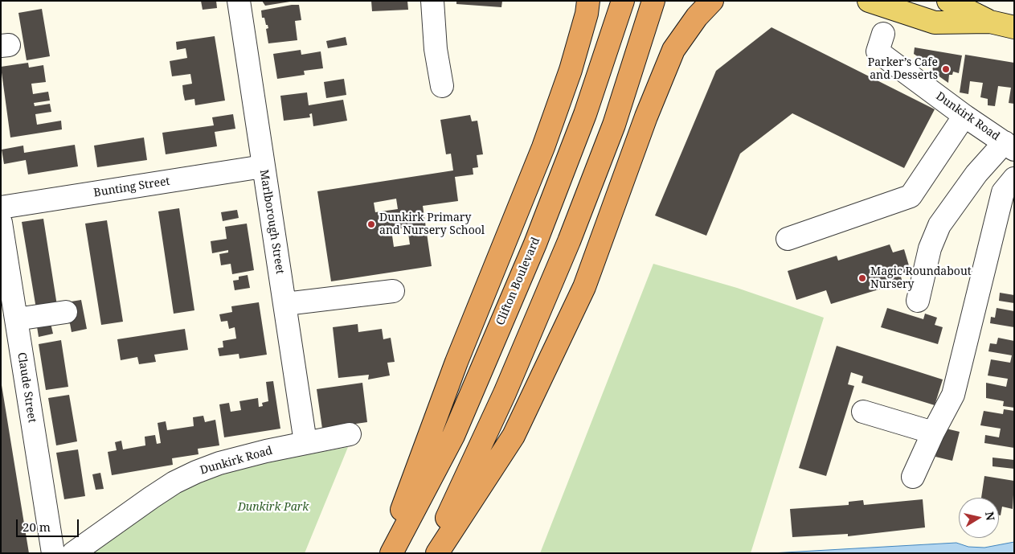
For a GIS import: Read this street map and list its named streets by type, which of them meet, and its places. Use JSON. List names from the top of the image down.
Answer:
{
  "streets": {
    "highway": ["Clifton Boulevard"],
    "street": [
      "Dunkirk Road",
      "Bunting Street",
      "Marlborough Street",
      "Claude Street"
    ]
  },
  "crossings": [
    ["Dunkirk Road", "Marlborough Street"],
    ["Bunting Street", "Marlborough Street"]
  ],
  "parks": ["Dunkirk Park"],
  "places": ["Parker’s Cafe and Desserts", "Dunkirk Primary and Nursery School", "Magic Roundabout Nursery"],
  "scale_bar": "20 m",
  "north": "right"
}
